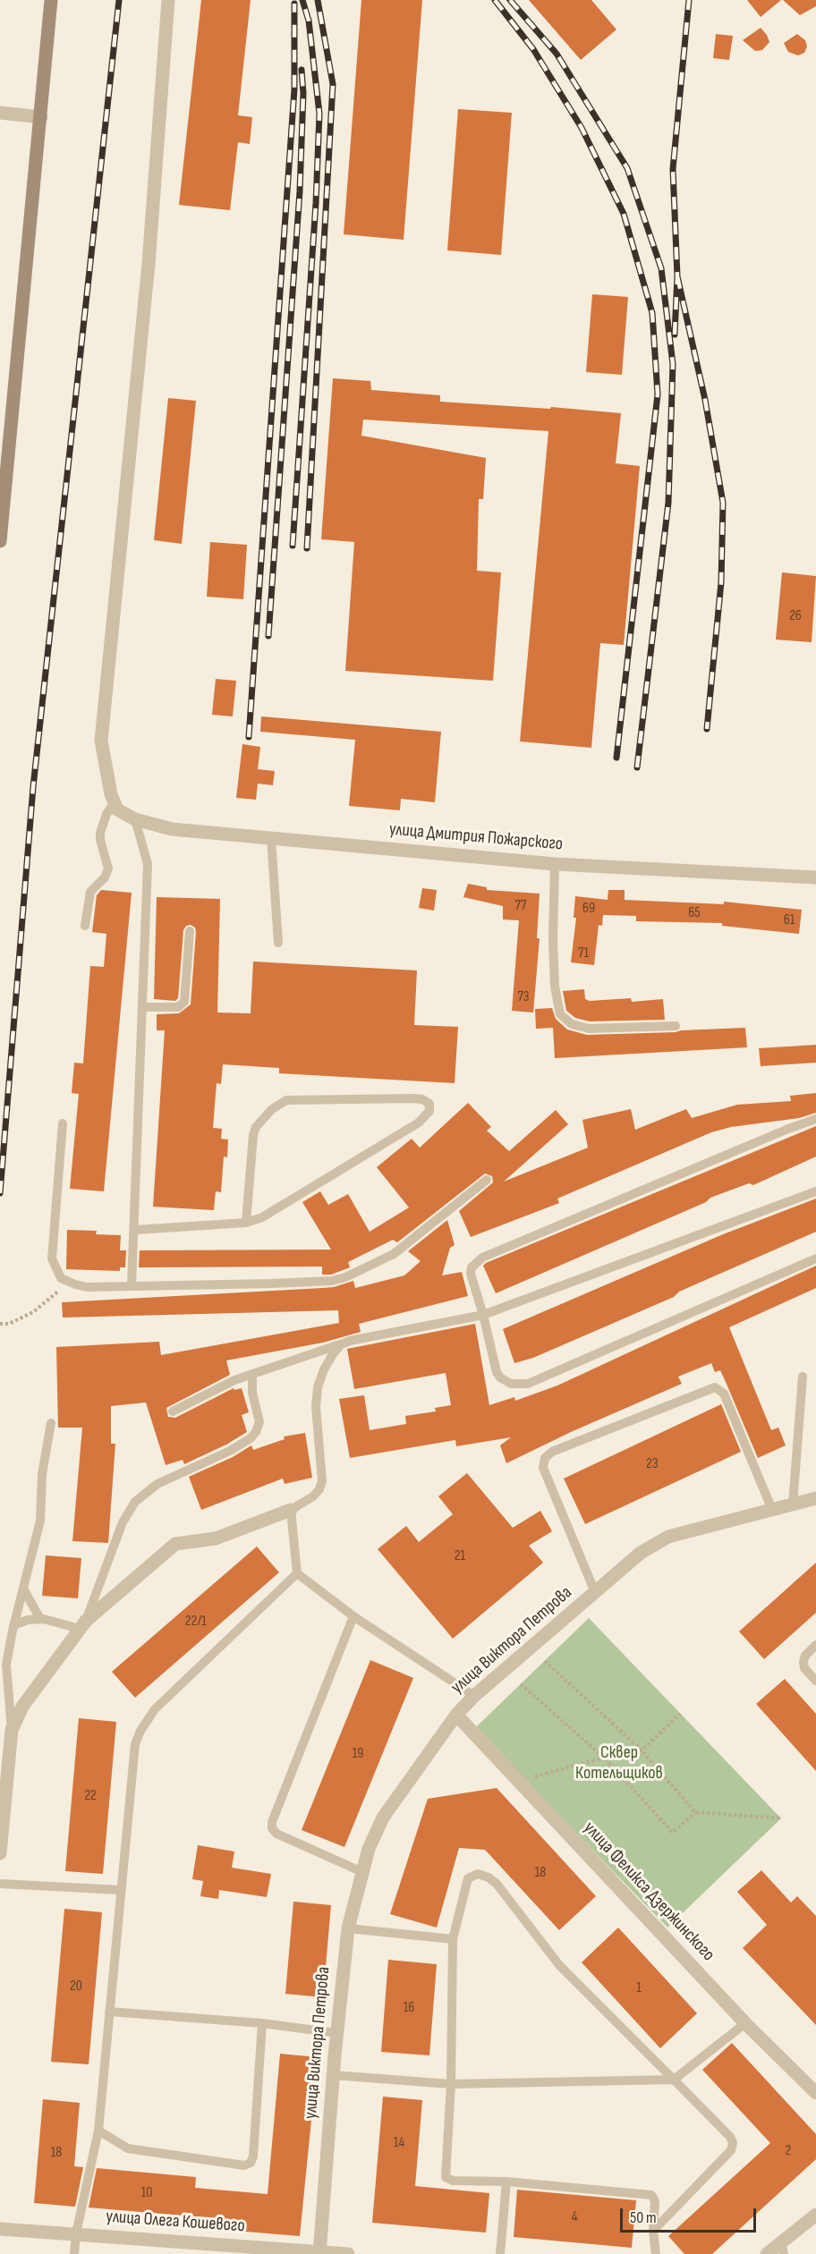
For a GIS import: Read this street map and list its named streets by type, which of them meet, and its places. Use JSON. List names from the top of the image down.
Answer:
{
  "streets": {
    "street": [
      "улица Дмитрия Пожарского",
      "улица Виктора Петрова",
      "улица Феликса Дзержинского",
      "улица Олега Кошевого"
    ]
  },
  "crossings": [
    ["улица Виктора Петрова", "улица Феликса Дзержинского"],
    ["улица Виктора Петрова", "улица Олега Кошевого"]
  ],
  "parks": ["Сквер Котельщиков"],
  "house_numbers": [
    "26",
    "77",
    "69",
    "65",
    "61",
    "71",
    "73",
    "23",
    "21",
    "22/1",
    "19",
    "22",
    "18",
    "20",
    "1",
    "16",
    "14",
    "2",
    "18",
    "10",
    "4"
  ],
  "scale_bar": "50 m"
}
